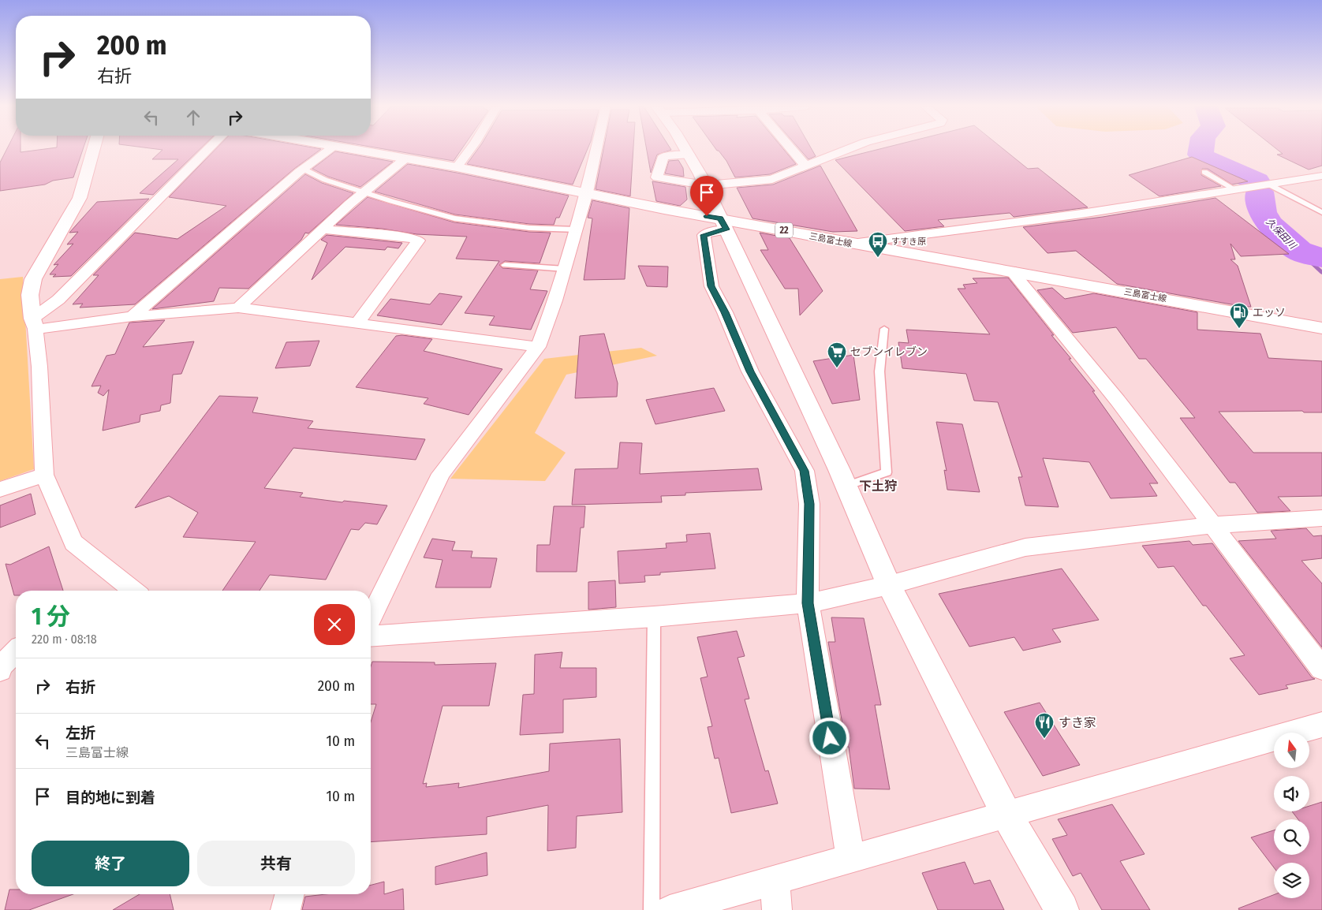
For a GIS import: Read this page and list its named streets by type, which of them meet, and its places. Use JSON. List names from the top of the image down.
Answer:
{
  "streets": {
    "street": ["22", "三島富士線"]
  },
  "districts": ["下土狩"],
  "water": ["久保田川"],
  "places": {
    "bus stop": ["すすき原"],
    "fuel station": ["エッソ"],
    "supermarket": ["セブンイレブン"],
    "restaurant": ["すき家"]
  },
  "north": "top",
  "page": {
    "turn": ["200 m", "右折"],
    "heading": ["1 分", "220 m · 08:18"],
    "list": [
      {
        "name": "右折",
        "value": "200 m"
      },
      {
        "name": "左折",
        "note": "三島富士線",
        "value": "10 m"
      },
      {
        "name": "目的地に到着",
        "value": "10 m"
      }
    ],
    "buttons": ["終了", "共有"]
  }
}
